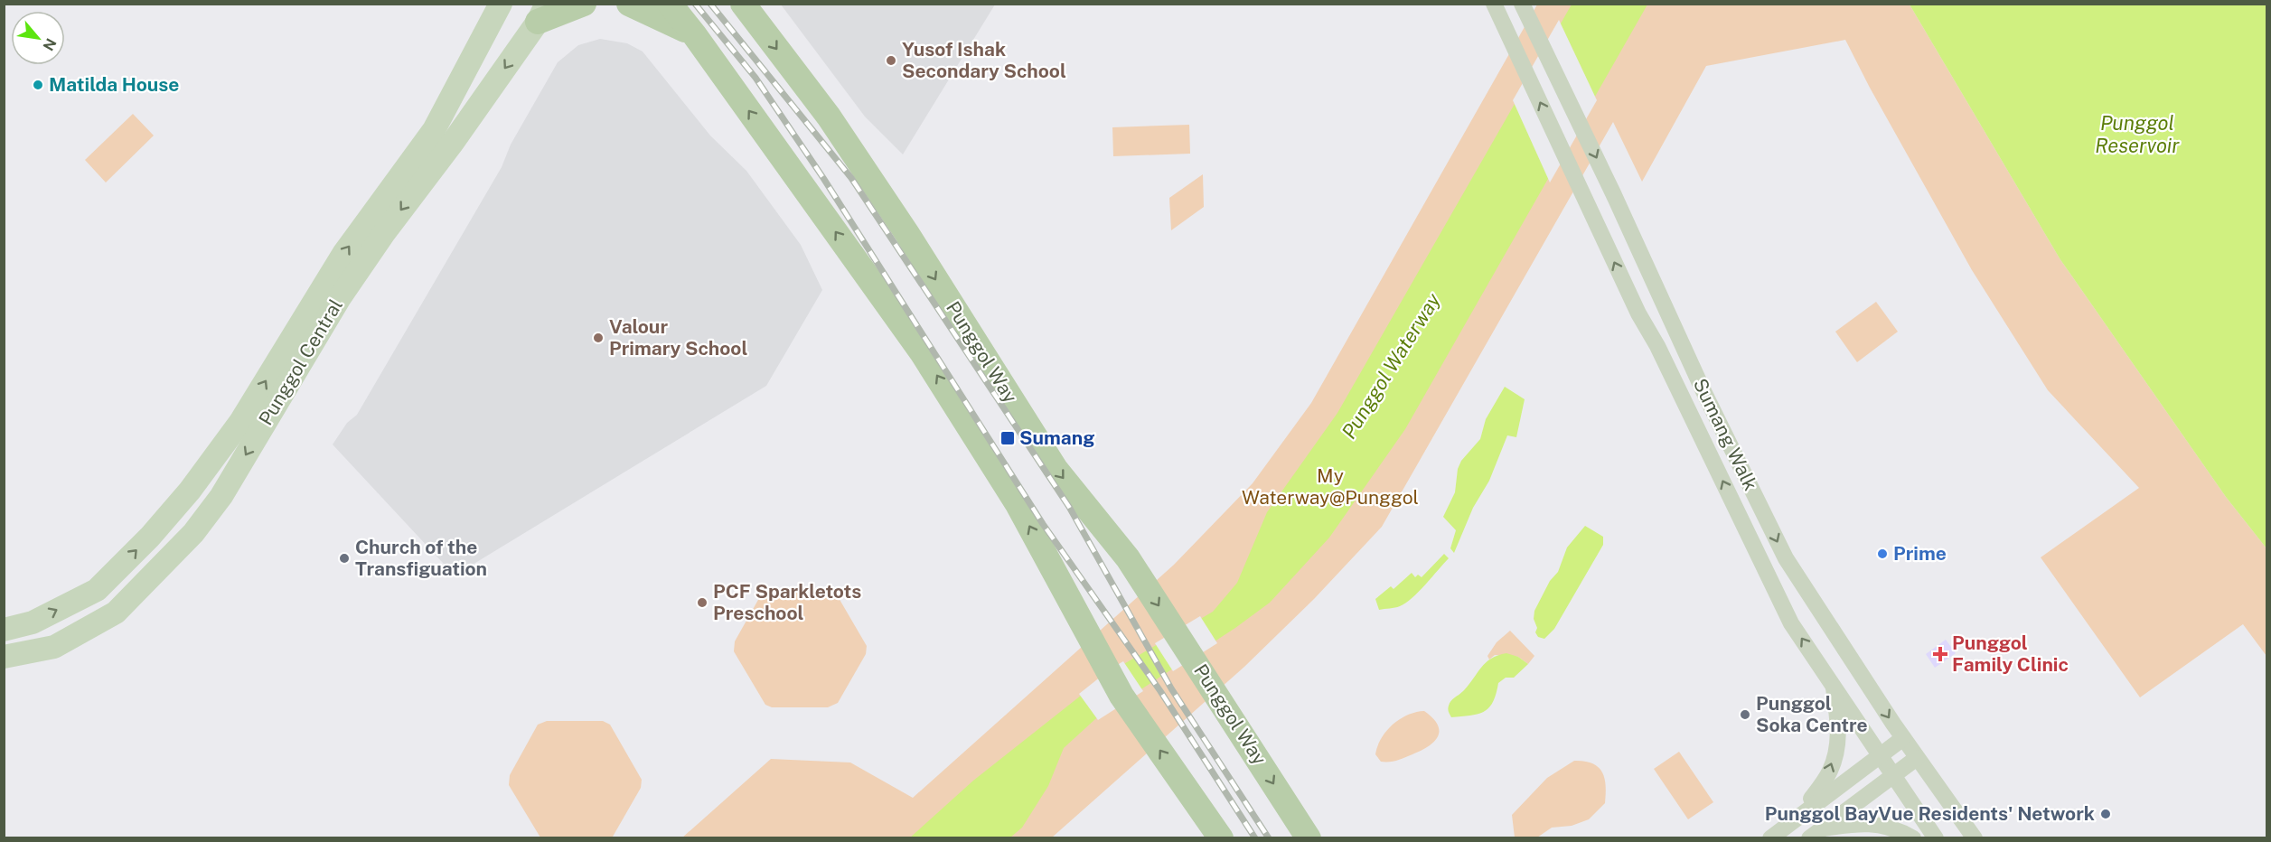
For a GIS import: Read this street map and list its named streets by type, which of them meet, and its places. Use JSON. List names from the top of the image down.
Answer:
{
  "streets": {
    "main road": ["Punggol Way", "Punggol Central"],
    "street": ["Sumang Walk"]
  },
  "water": ["Punggol Reservoir", "Punggol Waterway"],
  "parks": ["My Waterway@Punggol"],
  "places": {
    "other": [
      "Yusof Ishak Secondary School",
      "Matilda House",
      "Valour Primary School",
      "Prime",
      "Church of the Transfiguation",
      "PCF Sparkletots Preschool",
      "Punggol Soka Centre",
      "Punggol BayVue Residents' Network"
    ],
    "transit": ["Sumang"],
    "health": ["Punggol Family Clinic"]
  },
  "north": "bottom right"
}
